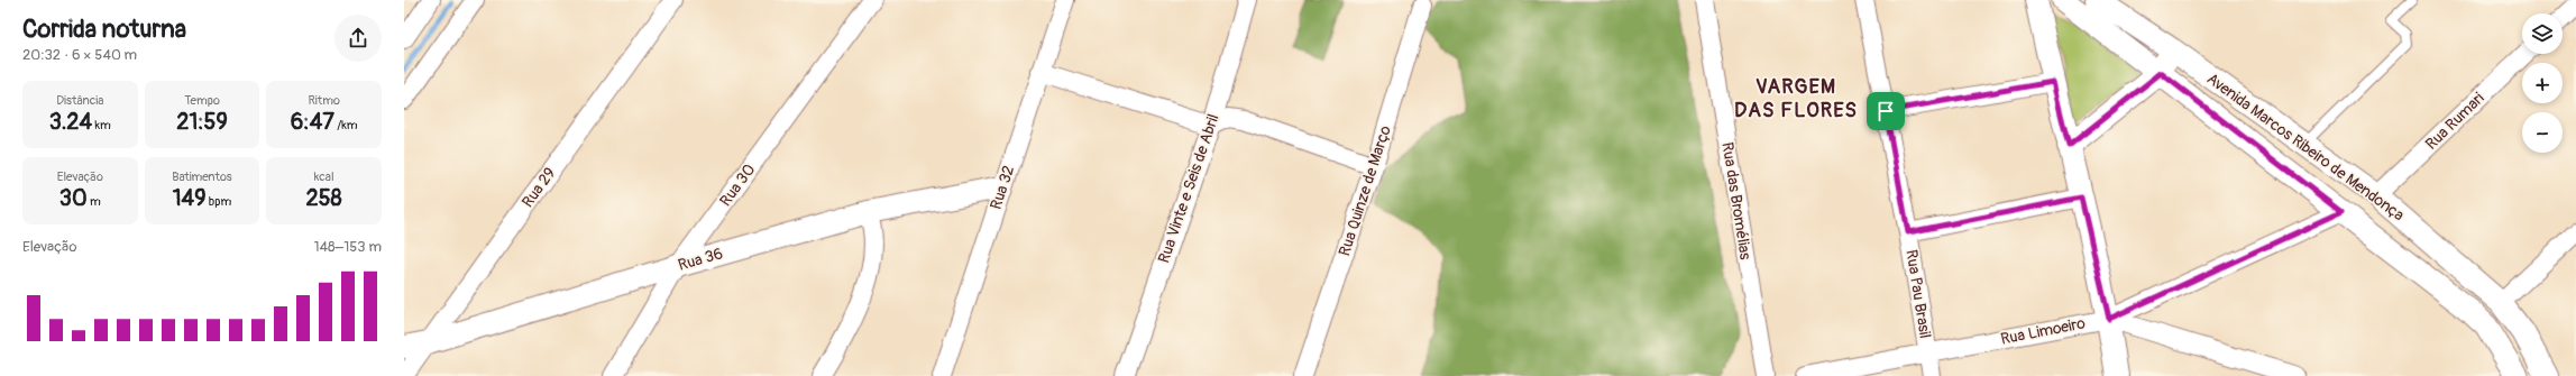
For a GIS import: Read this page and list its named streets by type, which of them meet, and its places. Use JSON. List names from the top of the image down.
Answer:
{
  "streets": {
    "street": [
      "Rua Rumari",
      "Avenida Marcos Ribeiro de Mendonça",
      "Rua 30",
      "Rua 29",
      "Rua 32",
      "Rua Vinte e Seis de Abril",
      "Rua Quinze de Março",
      "Rua das Bromélias",
      "Rua 36",
      "Rua Pau Brasil",
      "Rua Limoeiro"
    ]
  },
  "crossings": [
    ["Rua Rumari", "Avenida Marcos Ribeiro de Mendonça"],
    ["Avenida Marcos Ribeiro de Mendonça", "Rua Limoeiro"],
    ["Rua 30", "Rua 36"],
    ["Rua 29", "Rua 36"],
    ["Rua 32", "Rua 36"],
    ["Rua Pau Brasil", "Rua Limoeiro"]
  ],
  "districts": ["VARGEM DAS FLORES"],
  "page": {
    "heading": ["Corrida noturna", "20:32 · 6 × 540 m"],
    "map_buttons": ["+", "−"],
    "stats": [
      ["Distância", "3.24 km"],
      ["Tempo", "21:59"],
      ["Ritmo", "6:47 /km"],
      ["Elevação", "30 m"],
      ["Batimentos", "149 bpm"],
      ["kcal", "258"]
    ],
    "chart": ["Elevação", "148–153 m"]
  }
}
